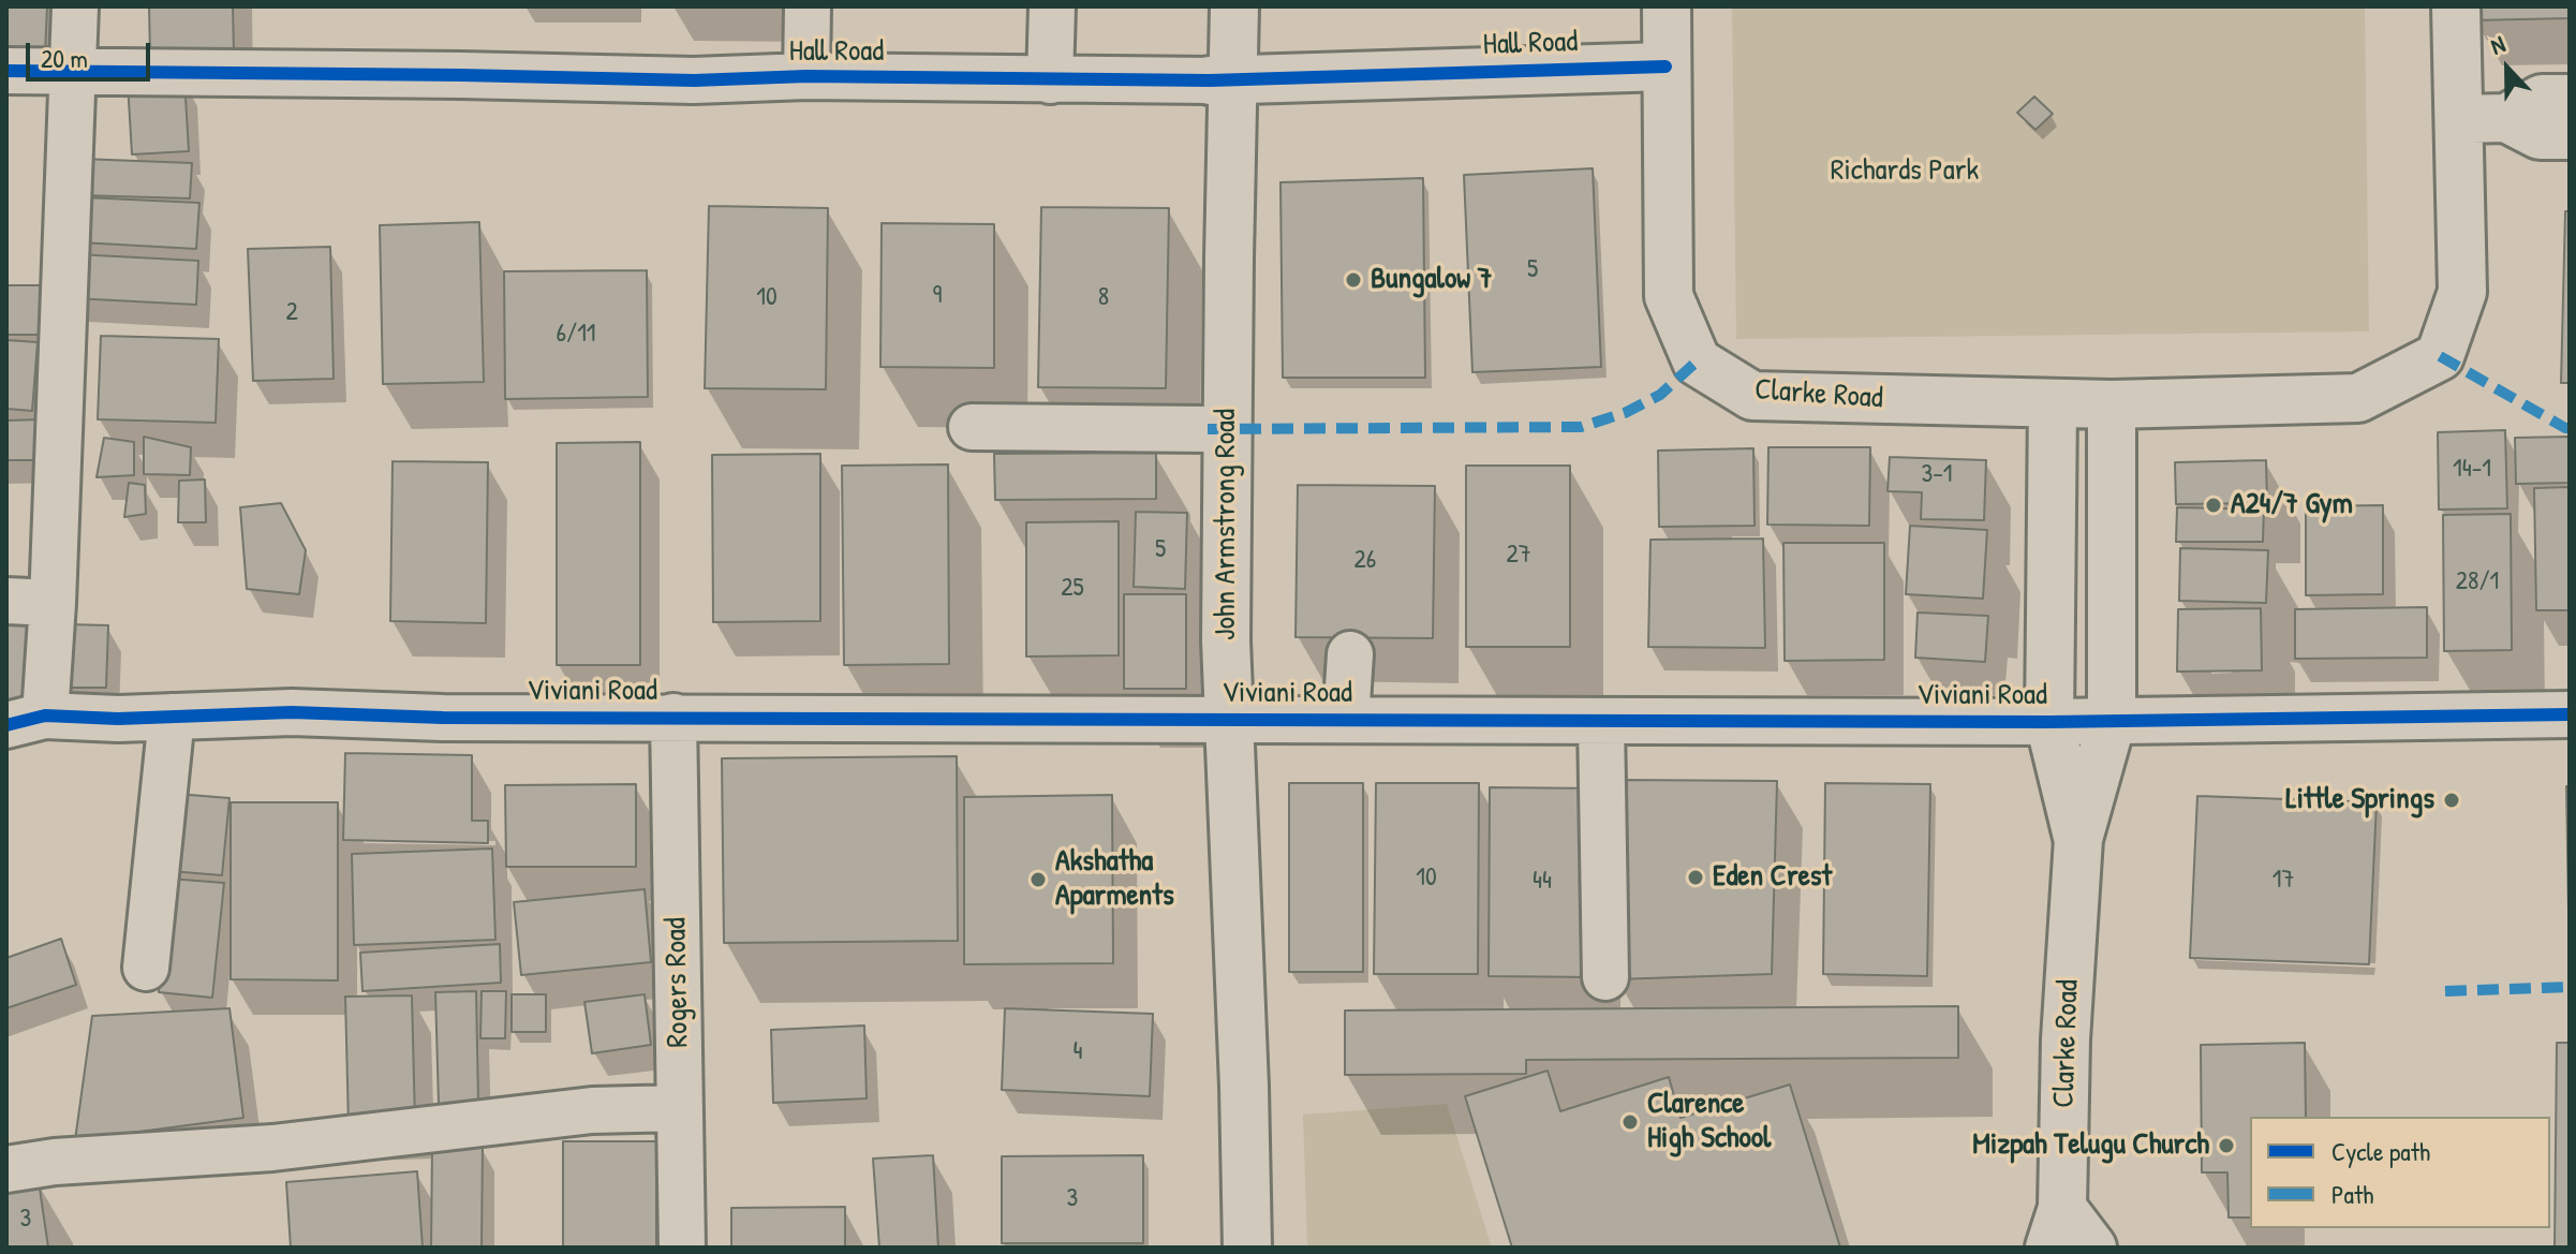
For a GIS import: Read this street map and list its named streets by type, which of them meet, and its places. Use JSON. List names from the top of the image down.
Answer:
{
  "streets": {
    "main road": ["Hall Road", "Clarke Road", "John Armstrong Road"],
    "street": ["Viviani Road", "Rogers Road"]
  },
  "crossings": [
    ["Hall Road", "Clarke Road"],
    ["Hall Road", "John Armstrong Road"],
    ["Clarke Road", "Viviani Road"],
    ["John Armstrong Road", "Viviani Road"],
    ["Viviani Road", "Rogers Road"]
  ],
  "parks": ["Richards Park"],
  "places": [
    "Bungalow 7",
    "A24/7 Gym",
    "Little Springs",
    "Eden Crest",
    "Akshatha Aparments",
    "Clarence High School",
    "Mizpah Telugu Church"
  ],
  "house_numbers": [
    "5",
    "9",
    "10",
    "8",
    "2",
    "6/11",
    "14-1",
    "3-1",
    "5",
    "27",
    "26",
    "28/1",
    "25",
    "10",
    "17",
    "44",
    "4",
    "3",
    "3"
  ],
  "legend": ["Cycle path", "Path"],
  "scale_bar": "20 m",
  "north": "top"
}
